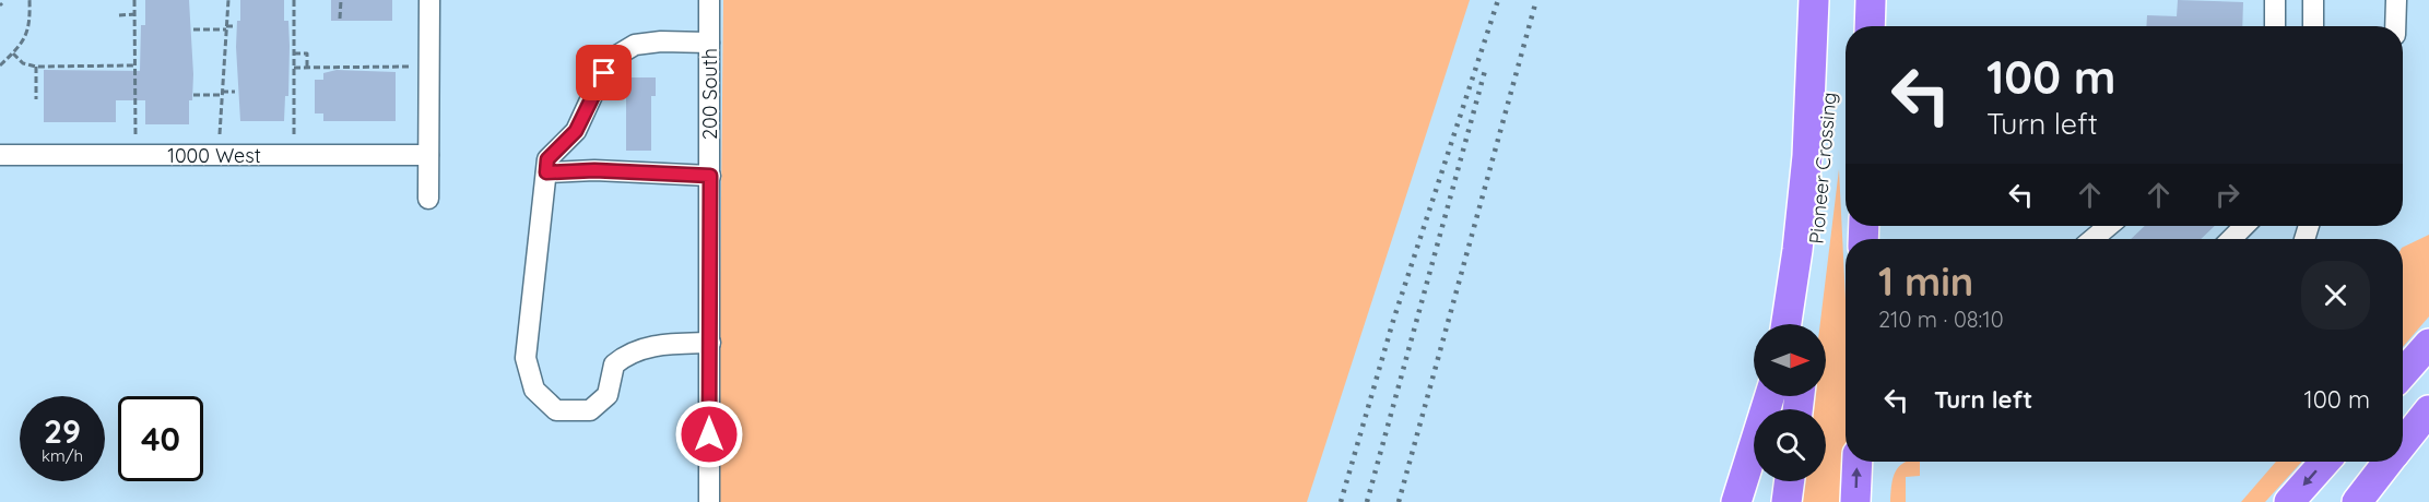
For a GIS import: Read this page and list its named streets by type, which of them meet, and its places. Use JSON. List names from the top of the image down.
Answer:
{
  "streets": {
    "highway": ["Pioneer Crossing"],
    "street": ["200 South", "1000 West"]
  },
  "north": "right",
  "page": {
    "turn": ["100 m", "Turn left"],
    "heading": ["1 min", "210 m · 08:10"],
    "list": [
      {
        "name": "Turn left",
        "value": "100 m"
      }
    ],
    "speed": "29 km/h",
    "limit": "40"
  }
}
